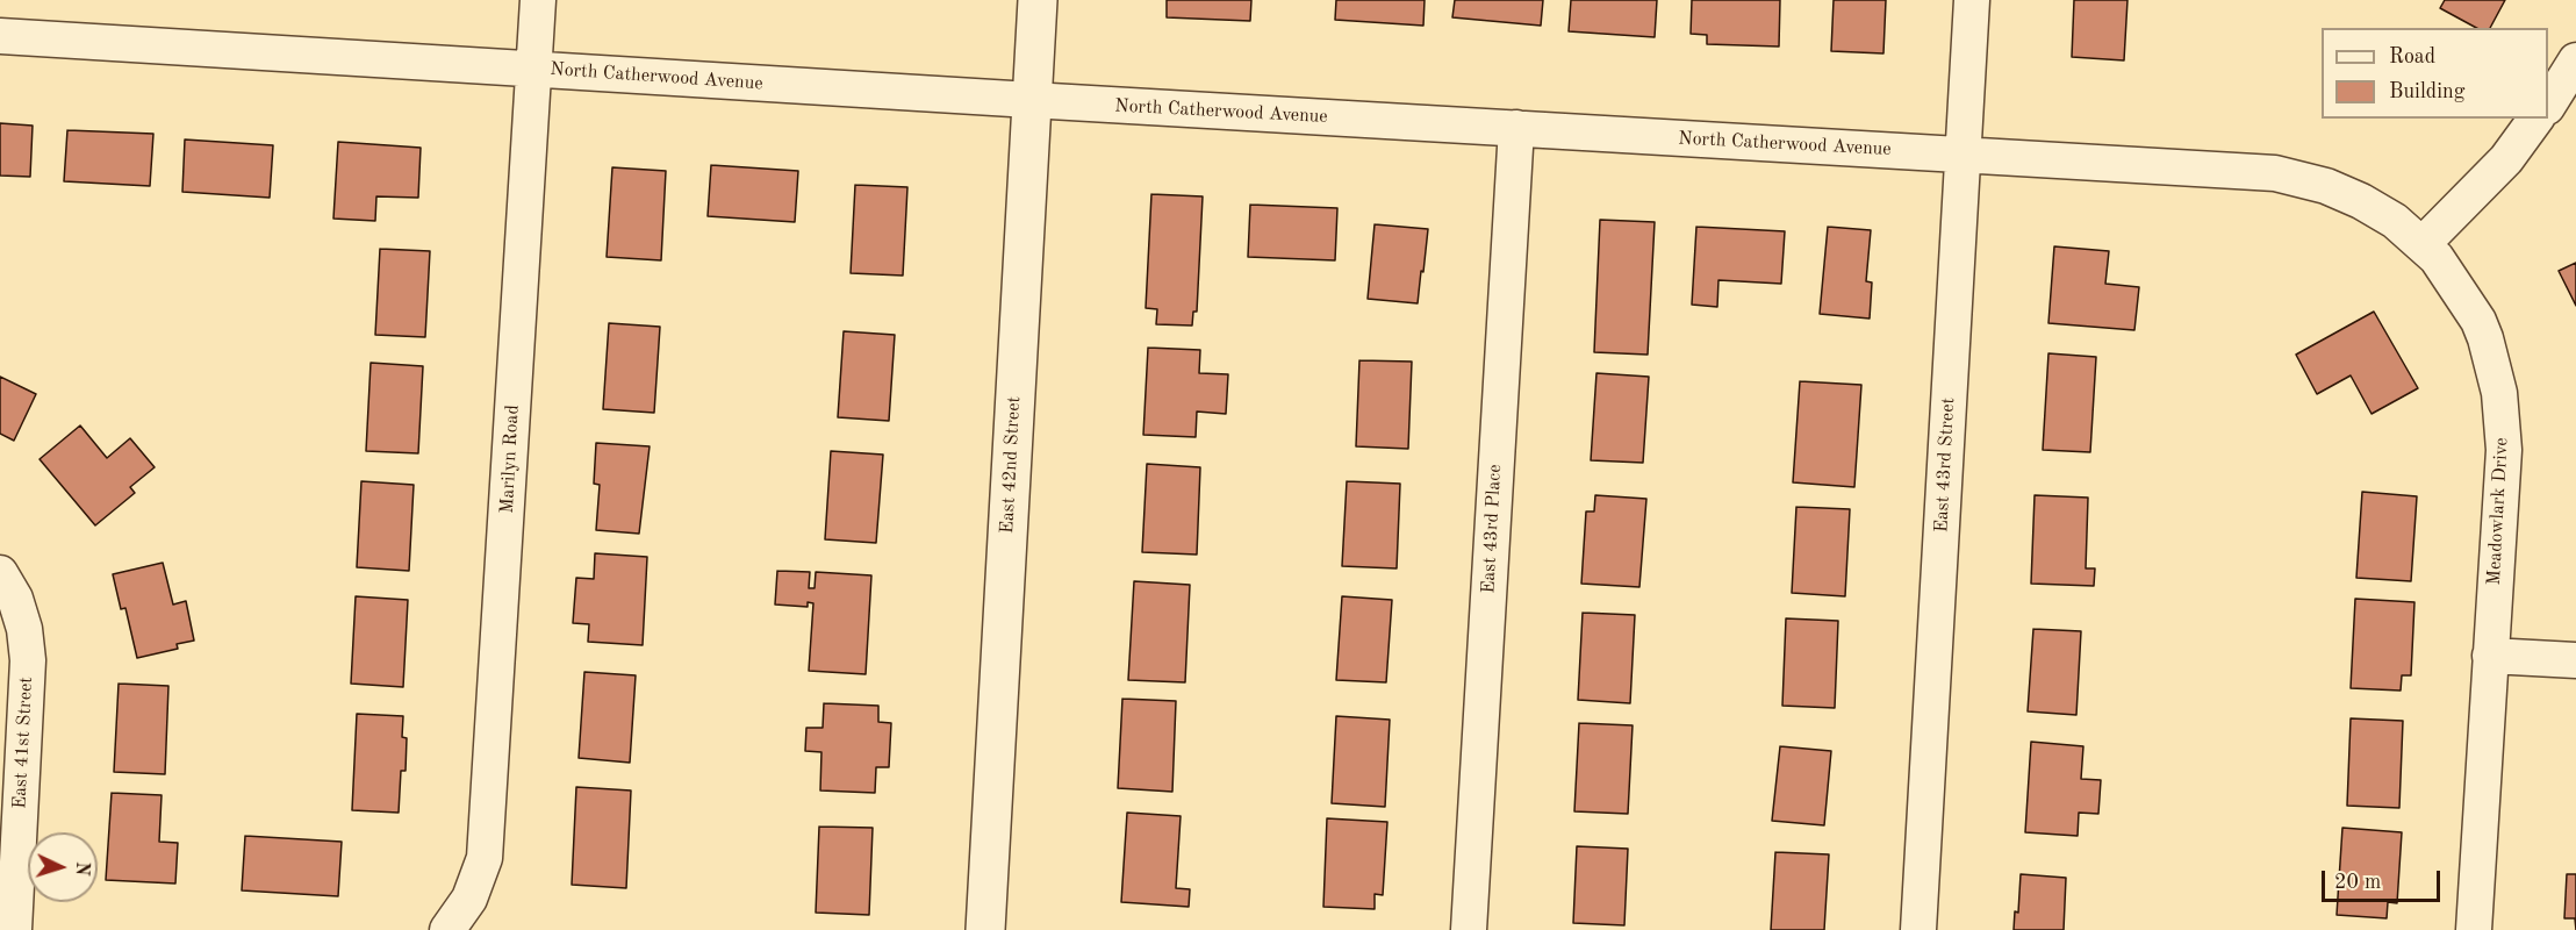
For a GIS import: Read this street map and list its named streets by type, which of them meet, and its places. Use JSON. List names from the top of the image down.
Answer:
{
  "streets": {
    "street": [
      "North Catherwood Avenue",
      "Marilyn Road",
      "East 42nd Street",
      "East 43rd Street",
      "Meadowlark Drive",
      "East 43rd Place",
      "East 41st Street"
    ]
  },
  "crossings": [
    ["North Catherwood Avenue", "Marilyn Road"],
    ["North Catherwood Avenue", "East 42nd Street"],
    ["North Catherwood Avenue", "East 43rd Street"],
    ["North Catherwood Avenue", "Meadowlark Drive"],
    ["North Catherwood Avenue", "East 43rd Place"]
  ],
  "legend": ["Road", "Building"],
  "scale_bar": "20 m",
  "north": "right"
}
